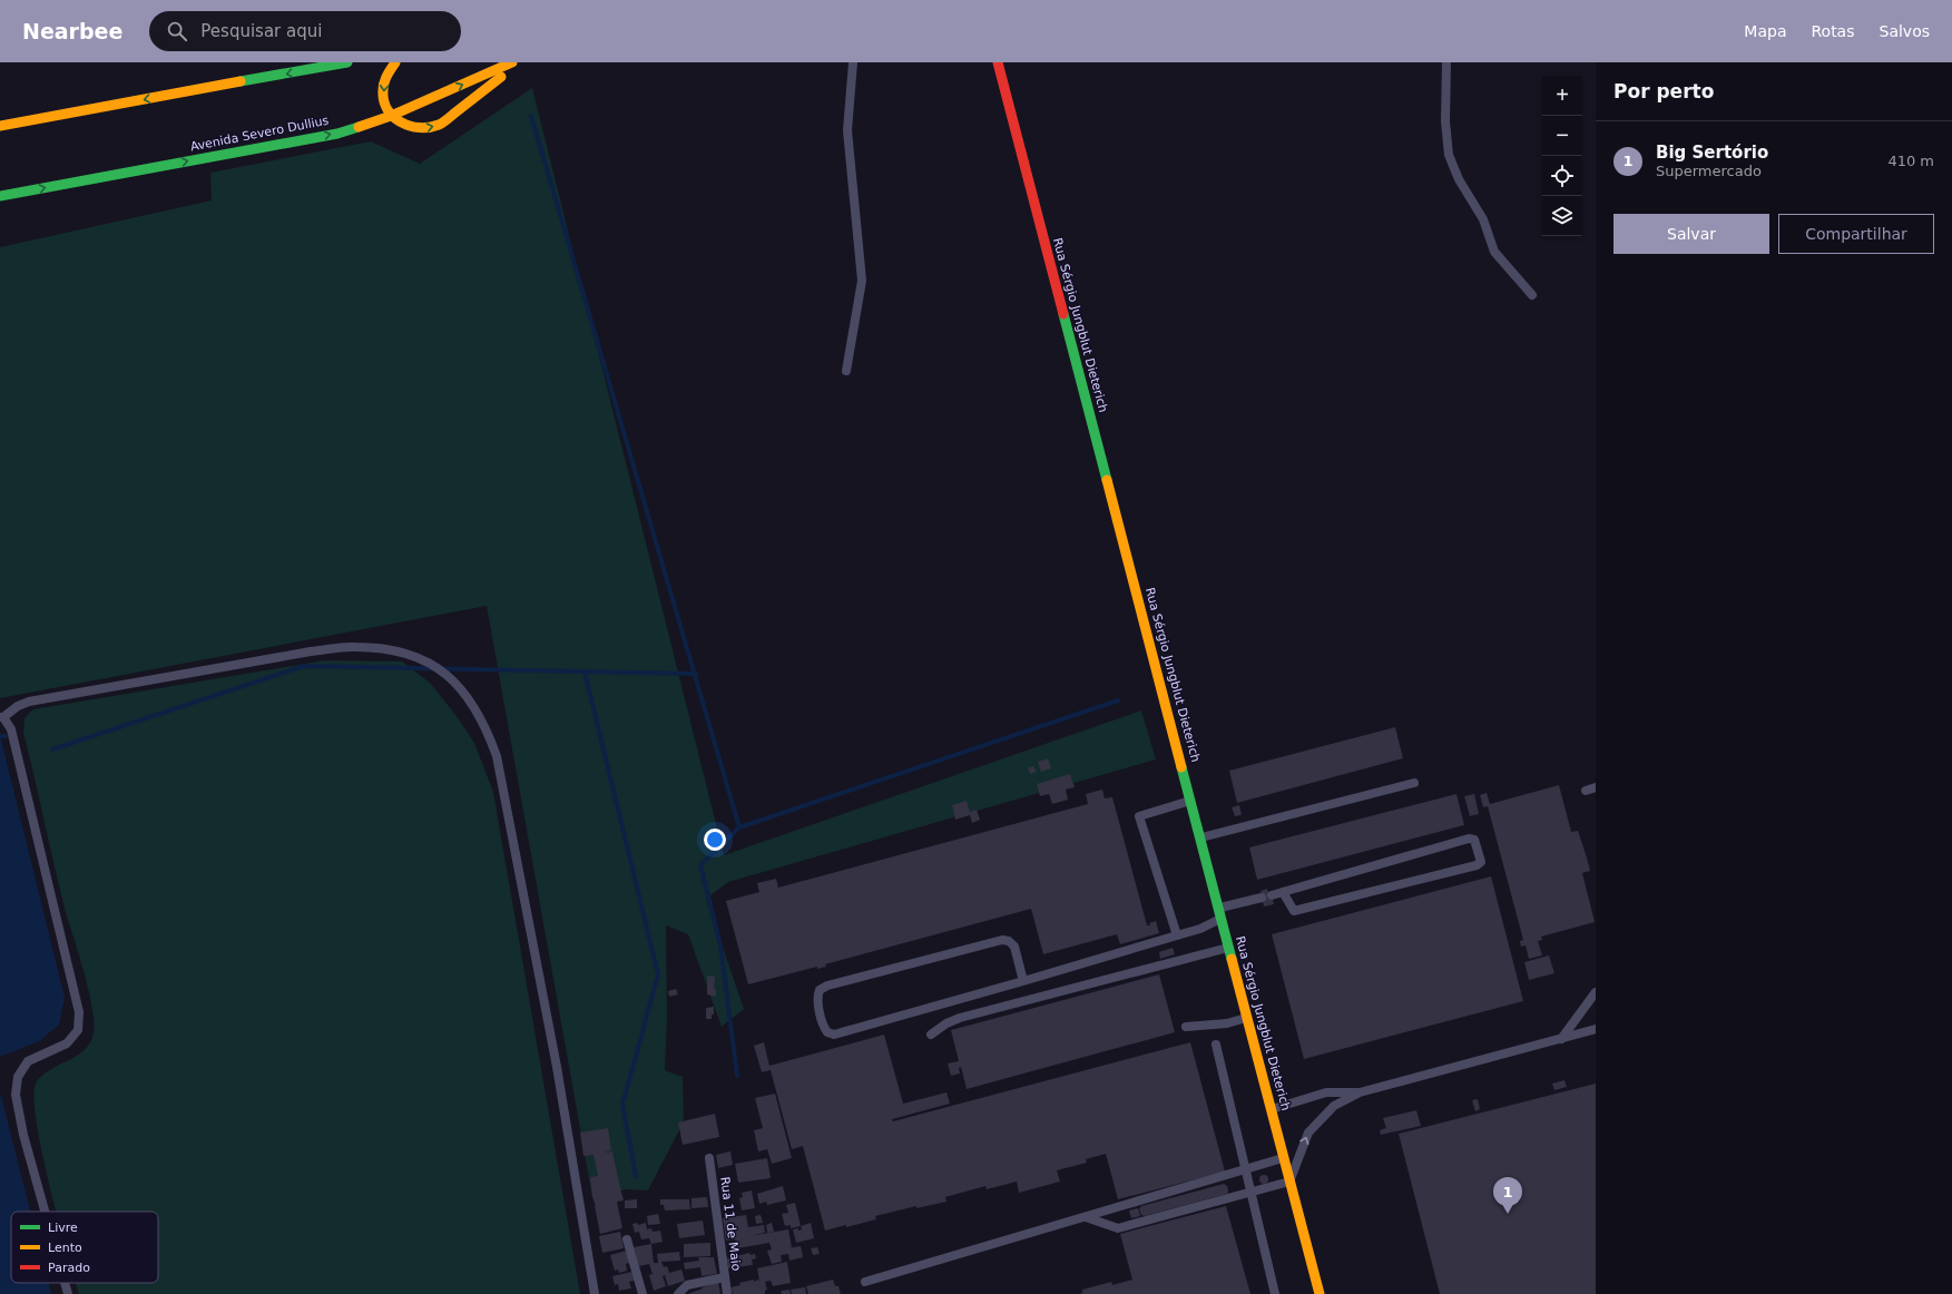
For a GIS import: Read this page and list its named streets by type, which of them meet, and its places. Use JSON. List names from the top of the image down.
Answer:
{
  "streets": {
    "street": ["Avenida Severo Dullius", "Rua Sérgio Jungblut Dieterich"],
    "lane": ["Rua 11 de Maio"]
  },
  "legend": ["Livre", "Lento", "Parado"],
  "page": {
    "header": "Nearbee",
    "search": "Pesquisar aqui",
    "nav": ["Mapa", "Rotas", "Salvos"],
    "heading": "Por perto",
    "map_buttons": ["+", "−"],
    "list": [
      {
        "mark": "1",
        "name": "Big Sertório",
        "note": "Supermercado",
        "value": "410 m"
      }
    ],
    "buttons": ["Salvar", "Compartilhar"],
    "pins": "1"
  }
}
